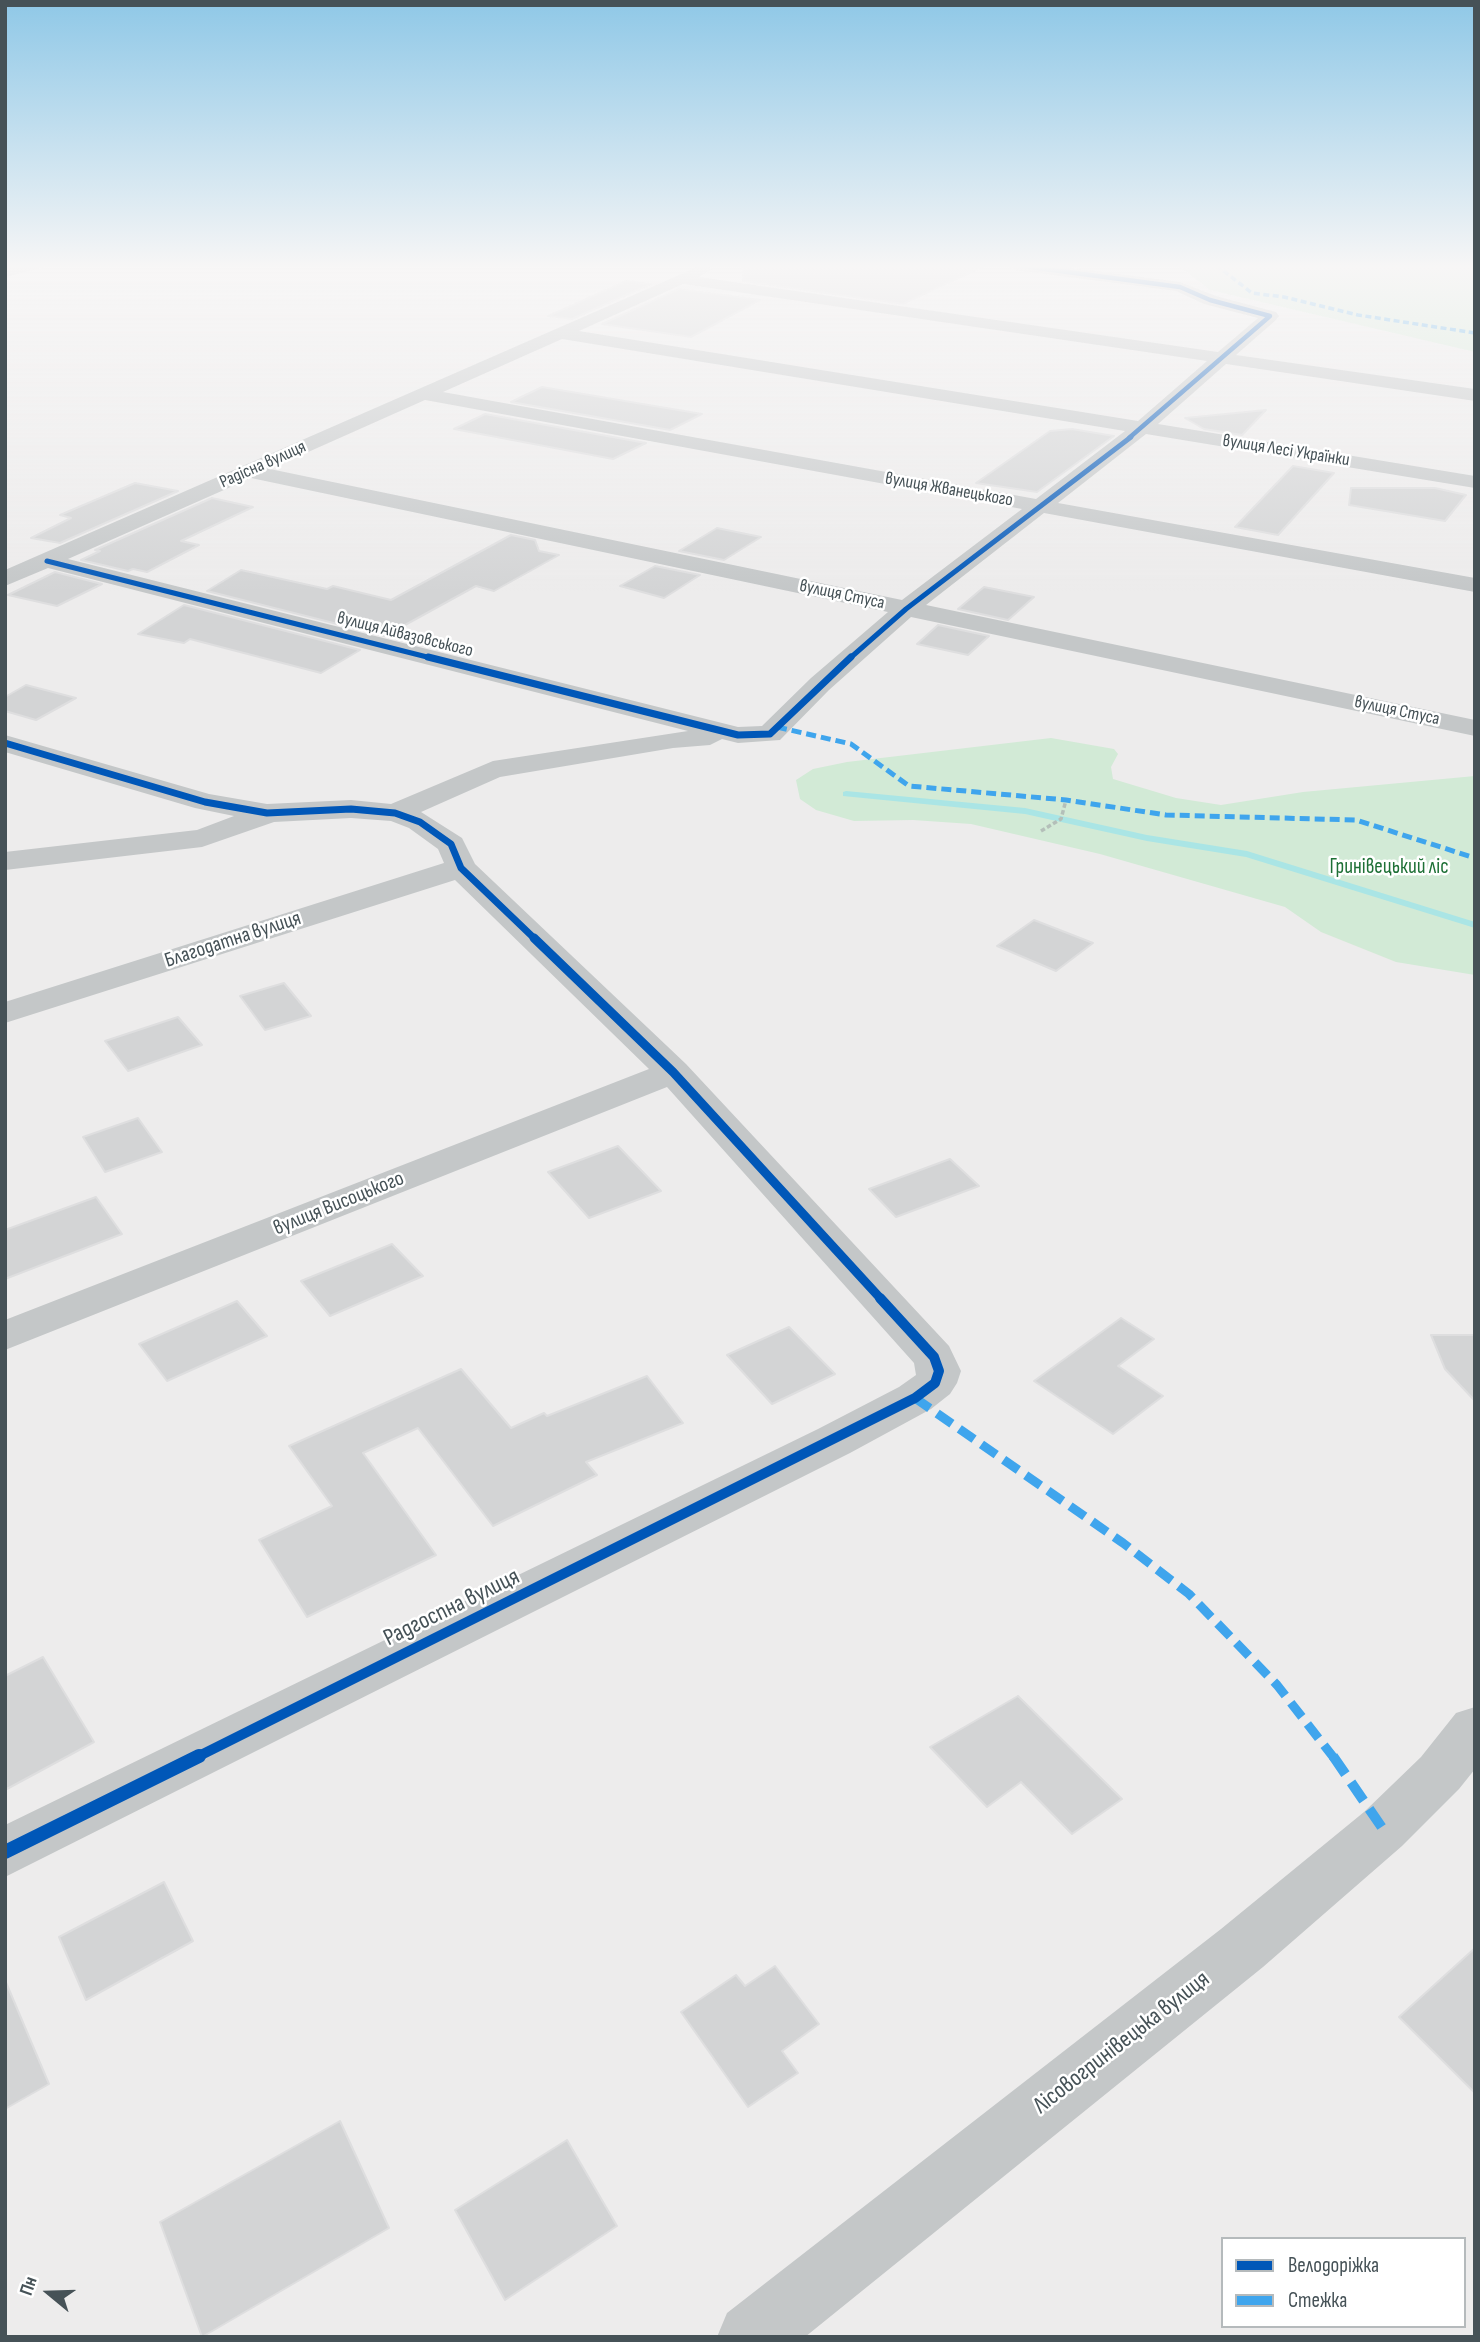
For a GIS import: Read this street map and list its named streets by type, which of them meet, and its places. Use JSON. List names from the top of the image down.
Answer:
{
  "streets": {
    "street": [
      "вулиця Лесі Українки",
      "Радісна вулиця",
      "вулиця Жванецького",
      "вулиця Стуса",
      "вулиця Айвазовського",
      "Благодатна вулиця",
      "вулиця Висоцького",
      "Радгоспна вулиця",
      "Лісовогринівецька вулиця"
    ]
  },
  "crossings": [
    ["Радісна вулиця", "вулиця Жванецького"],
    ["Радісна вулиця", "вулиця Стуса"],
    ["Радісна вулиця", "вулиця Айвазовського"],
    ["вулиця Висоцького", "Радгоспна вулиця"]
  ],
  "parks": ["Гринівецький ліс"],
  "legend": ["Велодоріжка", "Стежка"],
  "north": "left"
}
